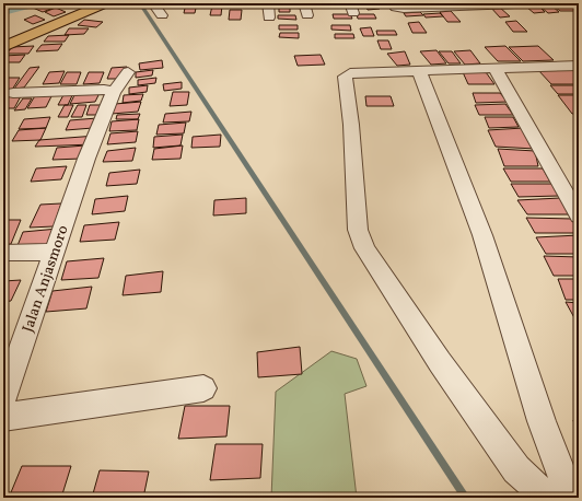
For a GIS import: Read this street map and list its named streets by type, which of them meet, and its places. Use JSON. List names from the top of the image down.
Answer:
{
  "streets": {
    "street": ["Jalan Anjasmoro"]
  }
}
